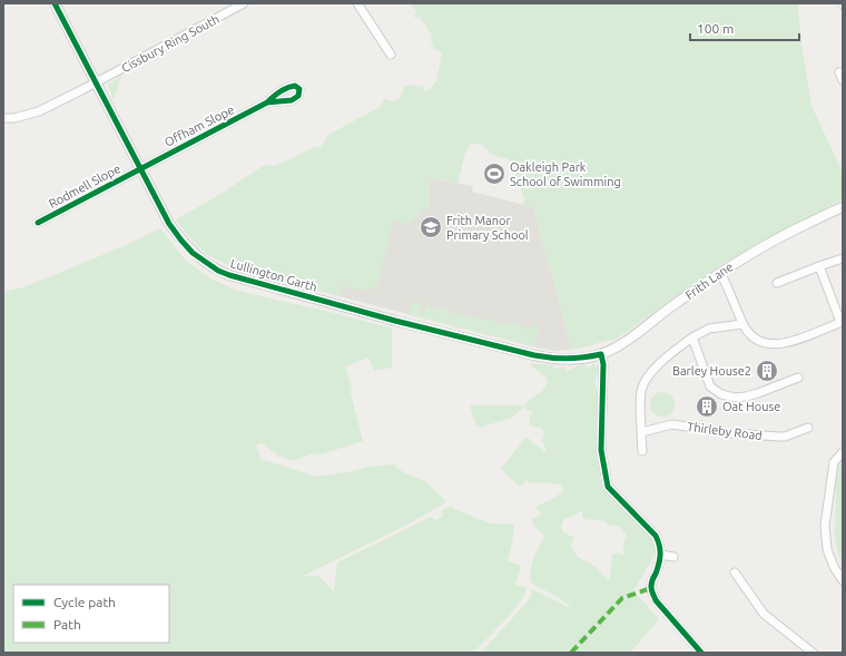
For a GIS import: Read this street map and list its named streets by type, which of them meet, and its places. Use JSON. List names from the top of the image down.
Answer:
{
  "streets": {
    "street": [
      "Cissbury Ring South",
      "Offham Slope",
      "Rodmell Slope",
      "Lullington Garth",
      "Frith Lane",
      "Thirleby Road"
    ]
  },
  "crossings": [
    ["Cissbury Ring South", "Lullington Garth"],
    ["Offham Slope", "Rodmell Slope"],
    ["Offham Slope", "Lullington Garth"],
    ["Rodmell Slope", "Lullington Garth"],
    ["Lullington Garth", "Frith Lane"]
  ],
  "places": {
    "sports": ["Oakleigh Park School of Swimming"],
    "school or university": ["Frith Manor Primary School"],
    "building": ["Barley House2", "Oat House"]
  },
  "legend": ["Cycle path", "Path"],
  "scale_bar": "100 m"
}
